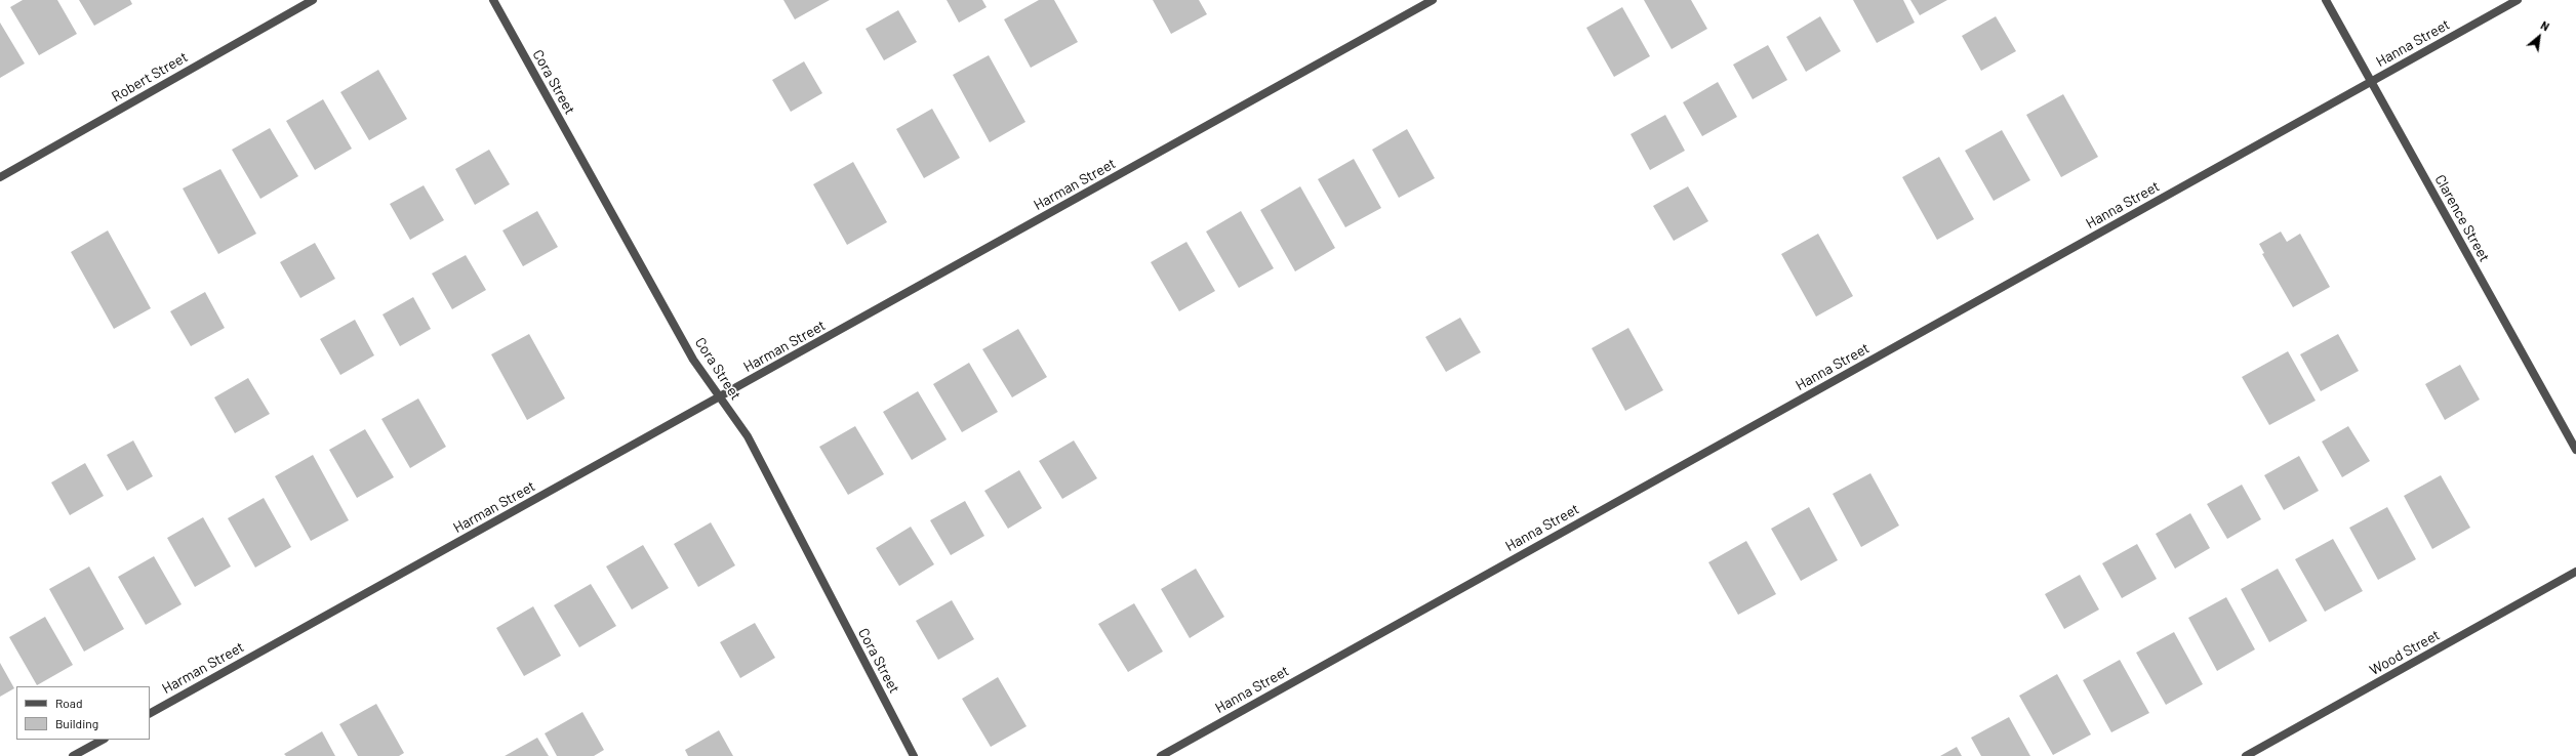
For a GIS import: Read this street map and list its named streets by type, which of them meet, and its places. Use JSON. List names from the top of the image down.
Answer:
{
  "streets": {
    "street": [
      "Hanna Street",
      "Robert Street",
      "Cora Street",
      "Harman Street",
      "Clarence Street",
      "Wood Street"
    ]
  },
  "crossings": [
    ["Hanna Street", "Clarence Street"],
    ["Cora Street", "Harman Street"]
  ],
  "legend": ["Road", "Building"],
  "north": "top right"
}
